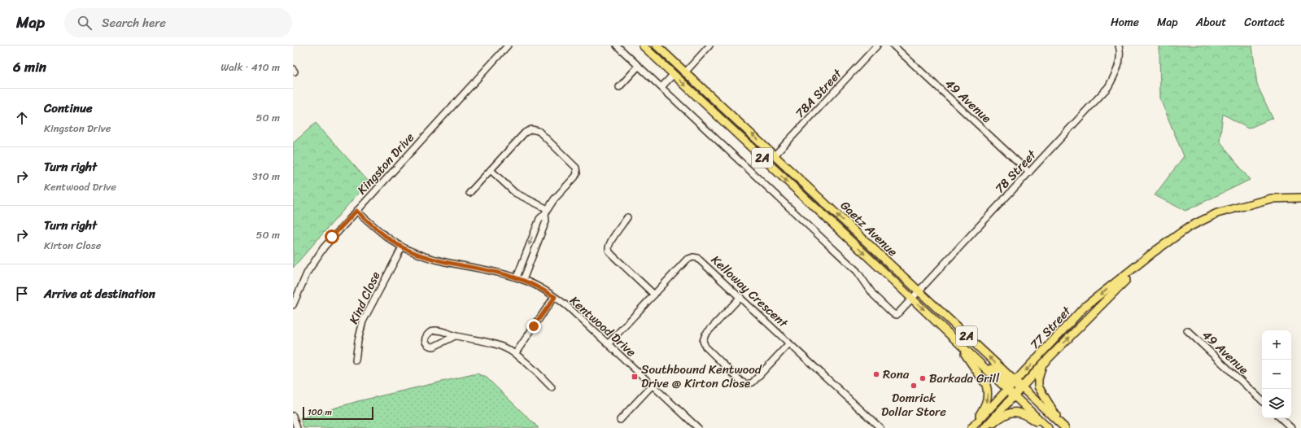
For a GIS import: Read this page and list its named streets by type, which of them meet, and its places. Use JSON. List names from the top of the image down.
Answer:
{
  "streets": {
    "main road": ["2A", "Gaetz Avenue", "77 Street"],
    "street": [
      "78A Street",
      "49 Avenue",
      "Kingston Drive",
      "78 Street",
      "Kelloway Crescent",
      "Kind Close",
      "Kentwood Drive"
    ]
  },
  "crossings": [
    ["78A Street", "Gaetz Avenue"],
    ["49 Avenue", "78 Street"],
    ["Kingston Drive", "Kentwood Drive"],
    ["78 Street", "Gaetz Avenue"],
    ["Gaetz Avenue", "77 Street"],
    ["Kelloway Crescent", "Kentwood Drive"],
    ["Kind Close", "Kentwood Drive"]
  ],
  "places": {
    "other": ["Rona", "Barkada Grill", "Domrick Dollar Store"],
    "transit": ["Southbound Kentwood Drive @ Kirton Close"]
  },
  "scale_bar": "100 m",
  "page": {
    "header": "Map",
    "search": "Search here",
    "nav": [
      "Home",
      "Map",
      "About",
      "Contact"
    ],
    "heading": ["6 min", "Walk · 410 m"],
    "list": [
      ["Continue", "Kingston Drive", "50 m"],
      ["Turn right", "Kentwood Drive", "310 m"],
      ["Turn right", "Kirton Close", "50 m"],
      "Arrive at destination"
    ],
    "map_buttons": ["+", "−"],
    "scale": "100 m"
  }
}
